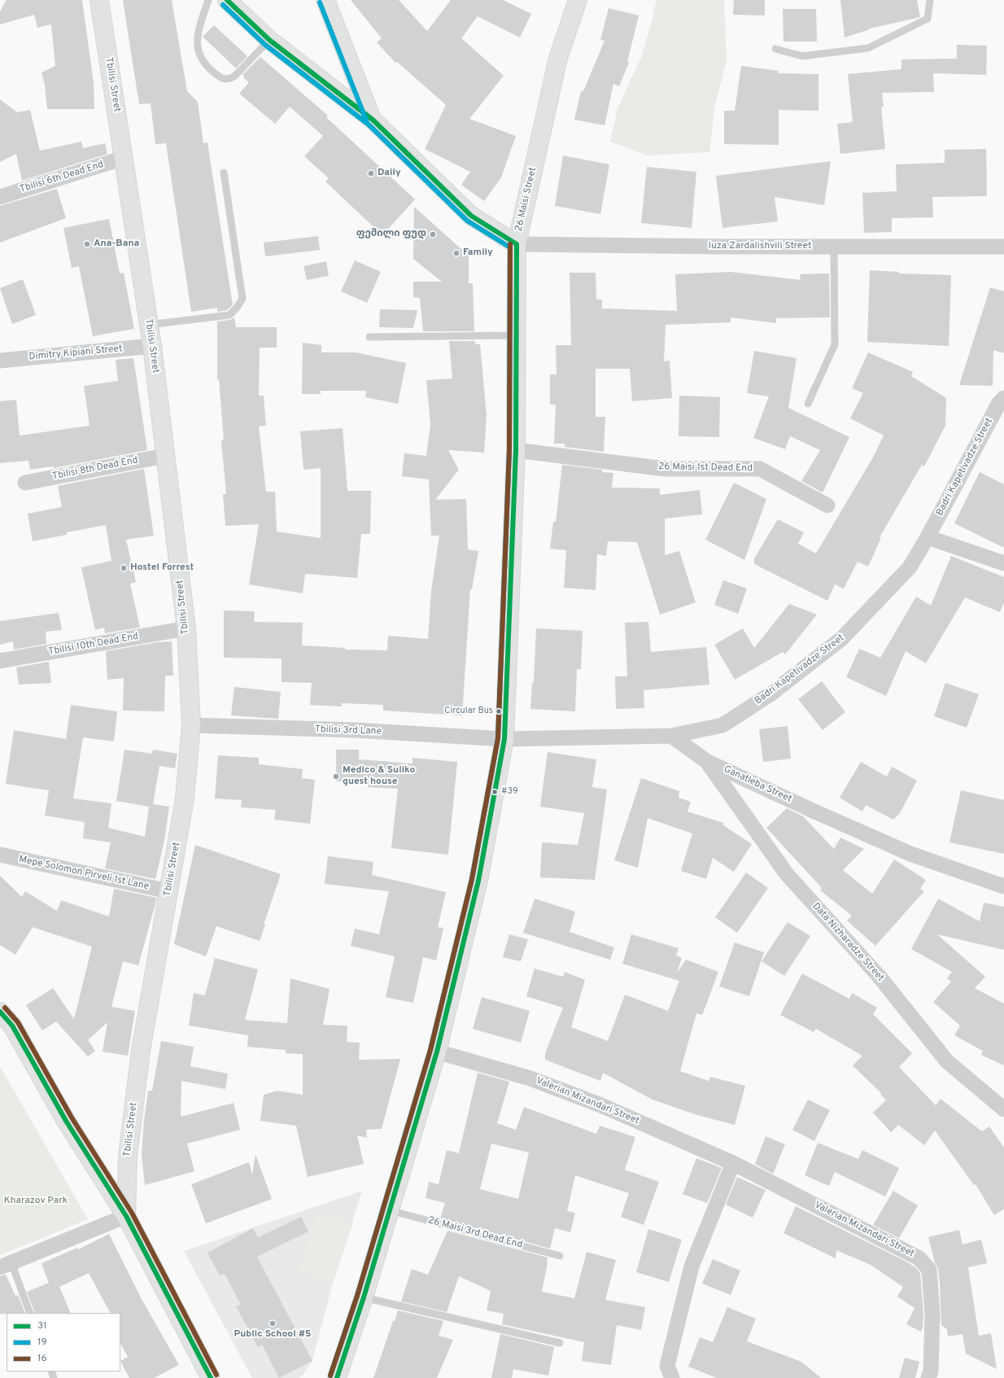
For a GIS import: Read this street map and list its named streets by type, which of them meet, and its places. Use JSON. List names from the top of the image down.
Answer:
{
  "streets": {
    "main road": ["Tbilisi Street", "26 Maisi Street"],
    "street": [
      "Tbilisi 6th Dead End",
      "Iuza Zardalishvili Street",
      "Dimitry Kipiani Street",
      "Badri Kapetivadze Street",
      "26 Maisi 1st Dead End",
      "Tbilisi 8th Dead End",
      "Tbilisi 10th Dead End",
      "Tbilisi 3rd Lane",
      "Ganatleba Street",
      "Mepe Solomon Pirveli 1st Lane",
      "Data Nizharadze Street",
      "Valerian Mizandari Street"
    ],
    "lane": ["26 Maisi 3rd Dead End"]
  },
  "crossings": [
    ["Tbilisi Street", "Tbilisi 6th Dead End"],
    ["Tbilisi Street", "Dimitry Kipiani Street"],
    ["Tbilisi Street", "Tbilisi 8th Dead End"],
    ["Tbilisi Street", "Tbilisi 10th Dead End"],
    ["Tbilisi Street", "Tbilisi 3rd Lane"],
    ["Tbilisi Street", "Mepe Solomon Pirveli 1st Lane"],
    ["26 Maisi Street", "Iuza Zardalishvili Street"],
    ["26 Maisi Street", "26 Maisi 1st Dead End"],
    ["26 Maisi Street", "Tbilisi 3rd Lane"],
    ["26 Maisi Street", "Valerian Mizandari Street"],
    ["26 Maisi Street", "26 Maisi 3rd Dead End"],
    ["Badri Kapetivadze Street", "Ganatleba Street"],
    ["Ganatleba Street", "Data Nizharadze Street"]
  ],
  "parks": ["Kharazov Park"],
  "places": [
    "Daily",
    "ფემილი ფუდ",
    "Ana-Bana",
    "Family",
    "Hostel Forrest",
    "Circular Bus",
    "Medico & Suliko guest house",
    "#39",
    "Public School #5"
  ],
  "lines": ["transit line 31", "transit line 19", "transit line 16"],
  "legend": ["31", "19", "16"]
}
